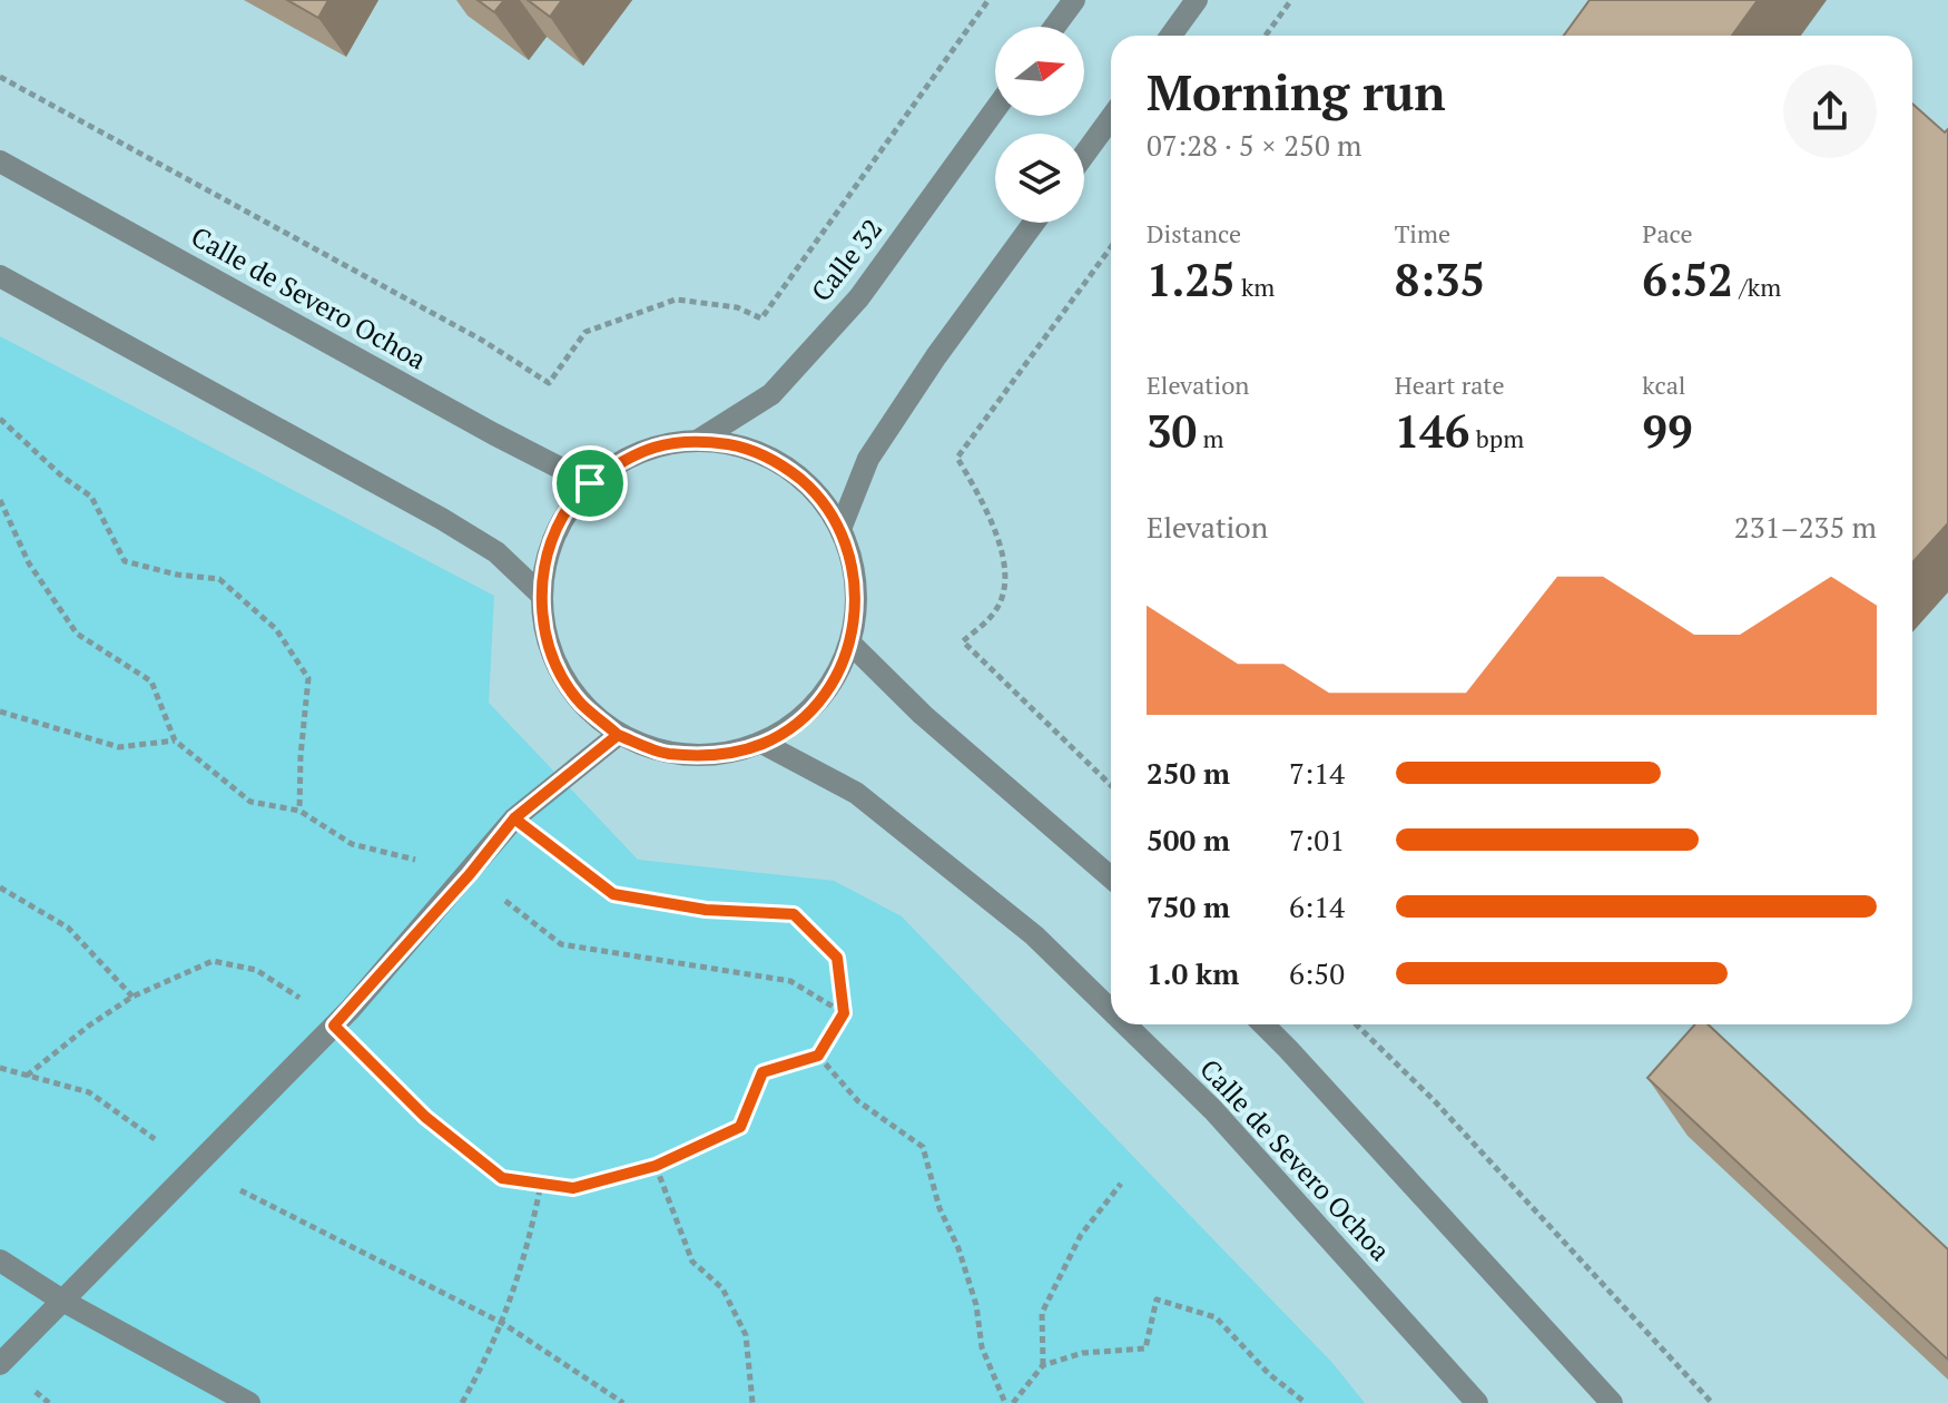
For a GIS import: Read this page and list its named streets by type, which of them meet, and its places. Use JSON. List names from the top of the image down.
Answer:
{
  "streets": {
    "street": ["Calle 32", "Calle de Severo Ochoa"]
  },
  "crossings": [
    ["Calle 32", "Calle de Severo Ochoa"]
  ],
  "north": "right",
  "page": {
    "heading": ["Morning run", "07:28 · 5 × 250 m"],
    "stats": [
      ["Distance", "1.25 km"],
      ["Time", "8:35"],
      ["Pace", "6:52 /km"],
      ["Elevation", "30 m"],
      ["Heart rate", "146 bpm"],
      ["kcal", "99"]
    ],
    "chart": ["Elevation", "231–235 m"],
    "list": [
      {
        "name": "250 m",
        "note": "7:14"
      },
      {
        "name": "500 m",
        "note": "7:01"
      },
      {
        "name": "750 m",
        "note": "6:14"
      },
      {
        "name": "1.0 km",
        "note": "6:50"
      }
    ]
  }
}
